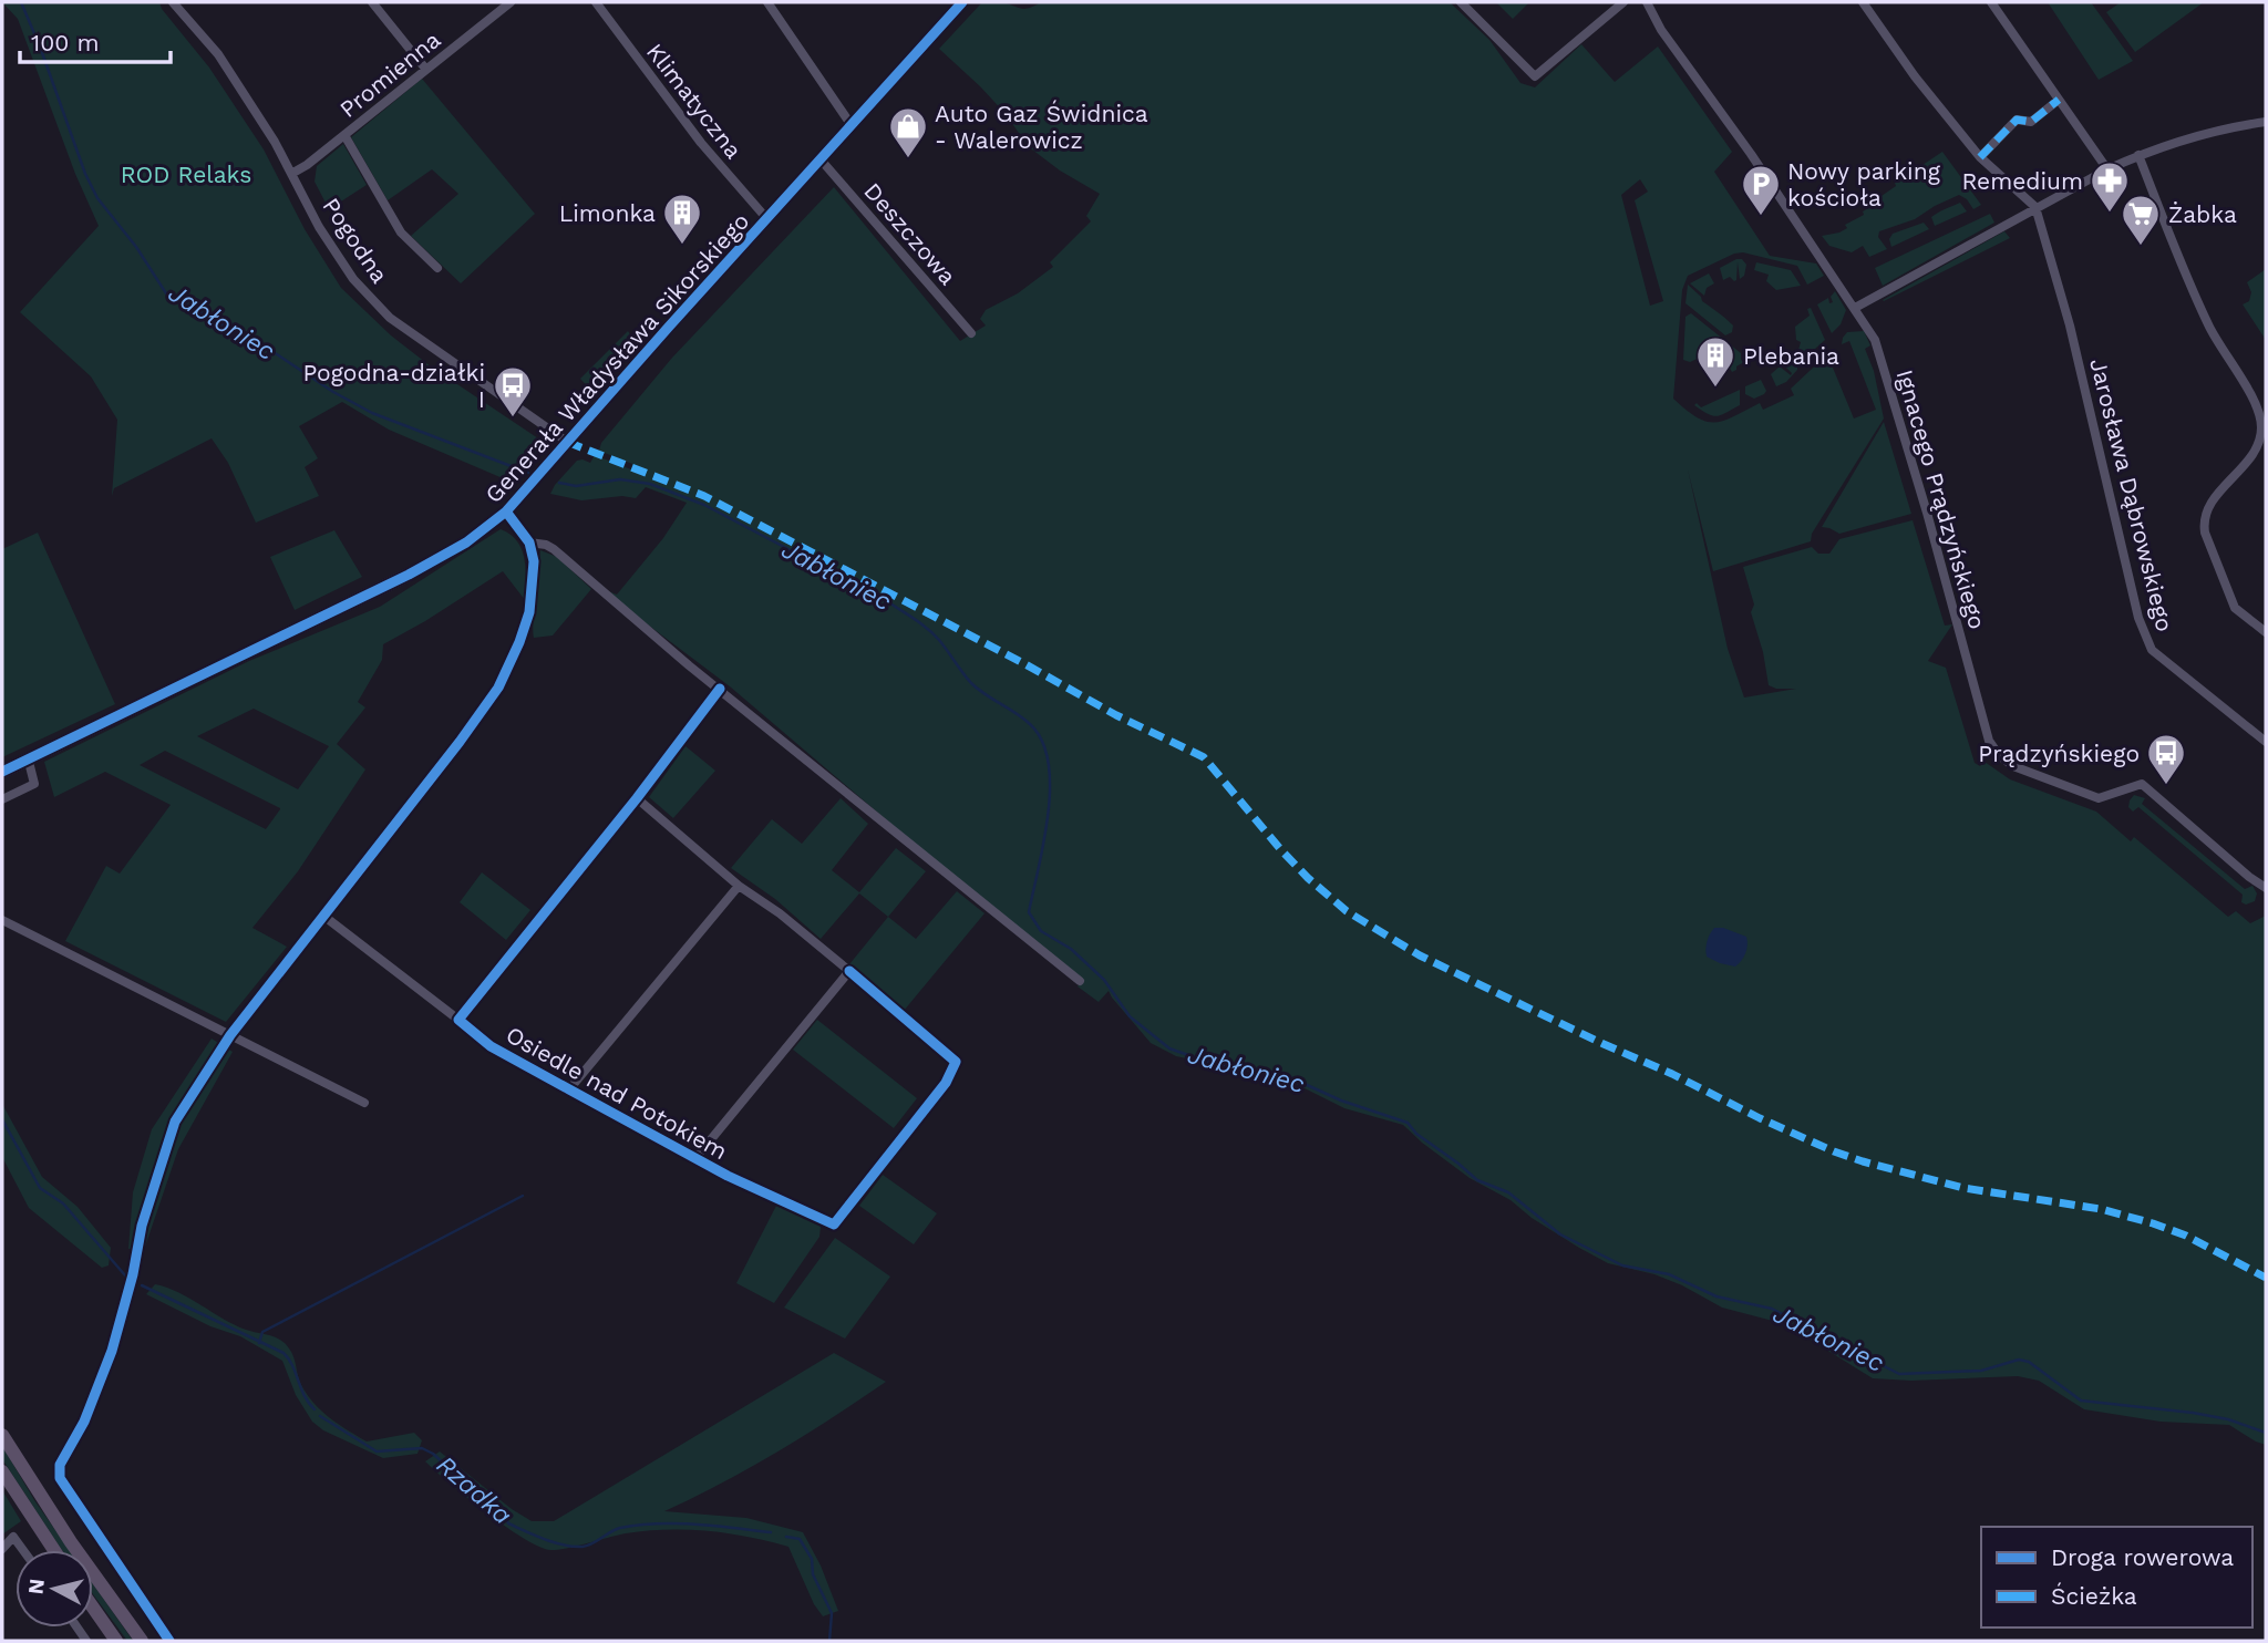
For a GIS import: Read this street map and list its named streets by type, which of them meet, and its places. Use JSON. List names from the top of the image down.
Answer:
{
  "streets": {
    "street": [
      "Promienna",
      "Klimatyczna",
      "Deszczowa",
      "Pogodna",
      "Generała Władysława Sikorskiego",
      "Jarosława Dąbrowskiego",
      "Ignacego Prądzyńskiego",
      "Osiedle nad Potokiem"
    ]
  },
  "crossings": [
    ["Promienna", "Pogodna"],
    ["Klimatyczna", "Generała Władysława Sikorskiego"],
    ["Deszczowa", "Generała Władysława Sikorskiego"],
    ["Pogodna", "Generała Władysława Sikorskiego"]
  ],
  "water": ["Jabłoniec", "Rzadka"],
  "parks": ["ROD Relaks"],
  "places": {
    "shop": ["Auto Gaz Świdnica - Walerowicz"],
    "pharmacy": ["Remedium"],
    "parking": ["Nowy parking kościoła"],
    "building": ["Limonka", "Plebania"],
    "supermarket": ["Żabka"],
    "bus stop": ["Pogodna-działki I", "Prądzyńskiego"]
  },
  "legend": ["Droga rowerowa", "Ścieżka"],
  "scale_bar": "100 m",
  "north": "left"
}
